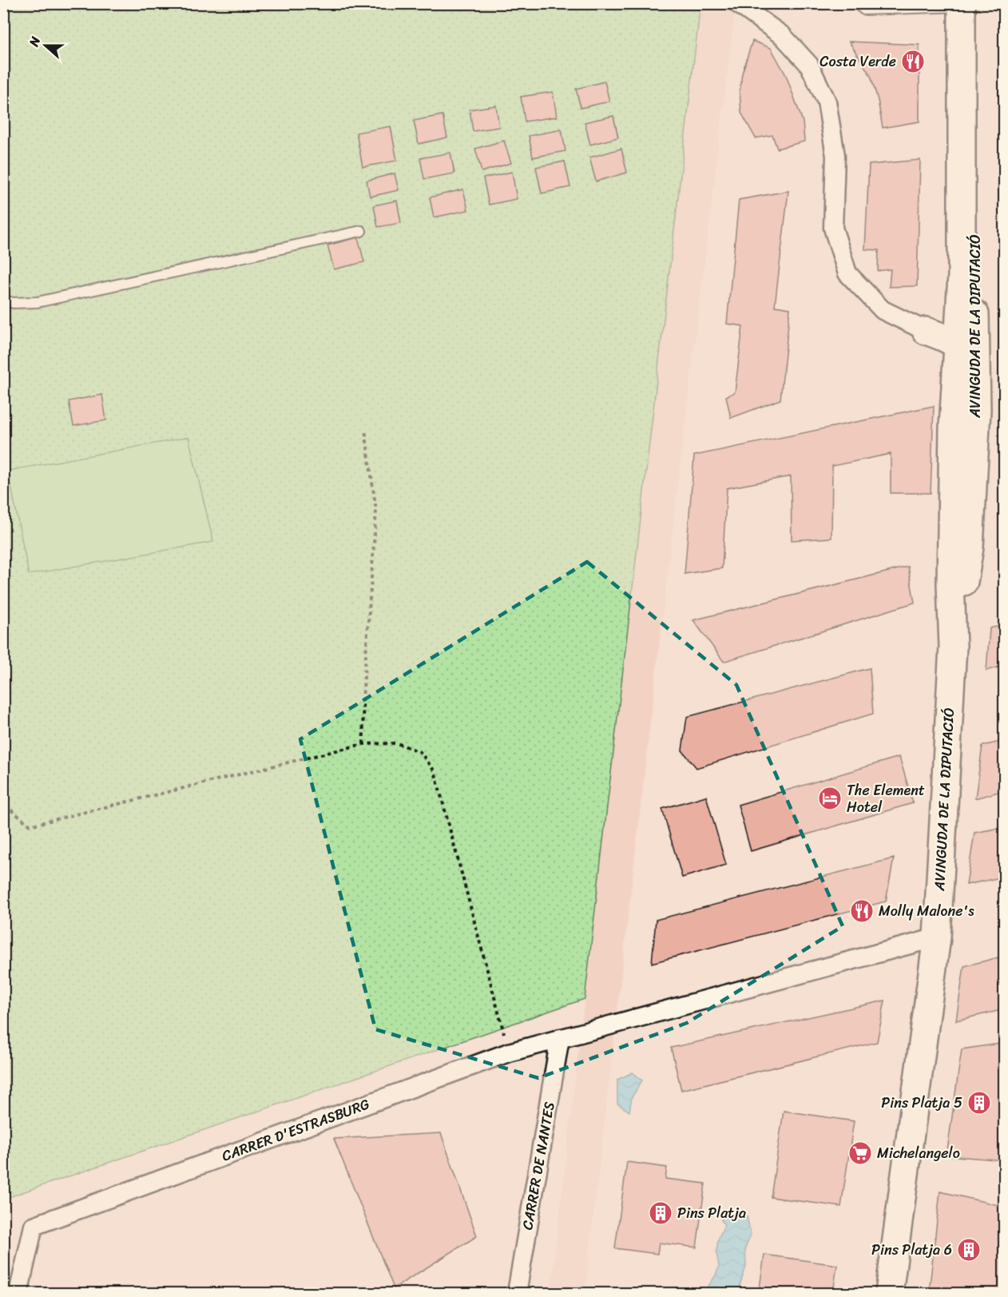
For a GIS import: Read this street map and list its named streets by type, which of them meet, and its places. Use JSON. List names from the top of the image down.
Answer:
{
  "streets": {
    "street": ["AVINGUDA DE LA DIPUTACIÓ", "CARRER D'ESTRASBURG", "CARRER DE NANTES"]
  },
  "crossings": [
    ["AVINGUDA DE LA DIPUTACIÓ", "CARRER D'ESTRASBURG"],
    ["CARRER D'ESTRASBURG", "CARRER DE NANTES"]
  ],
  "places": {
    "restaurant": ["Costa Verde", "Molly Malone's"],
    "hotel": ["The Element Hotel"],
    "building": ["Pins Platja 5", "Pins Platja", "Pins Platja 6"],
    "supermarket": ["Michelangelo"]
  },
  "north": "left"
}
